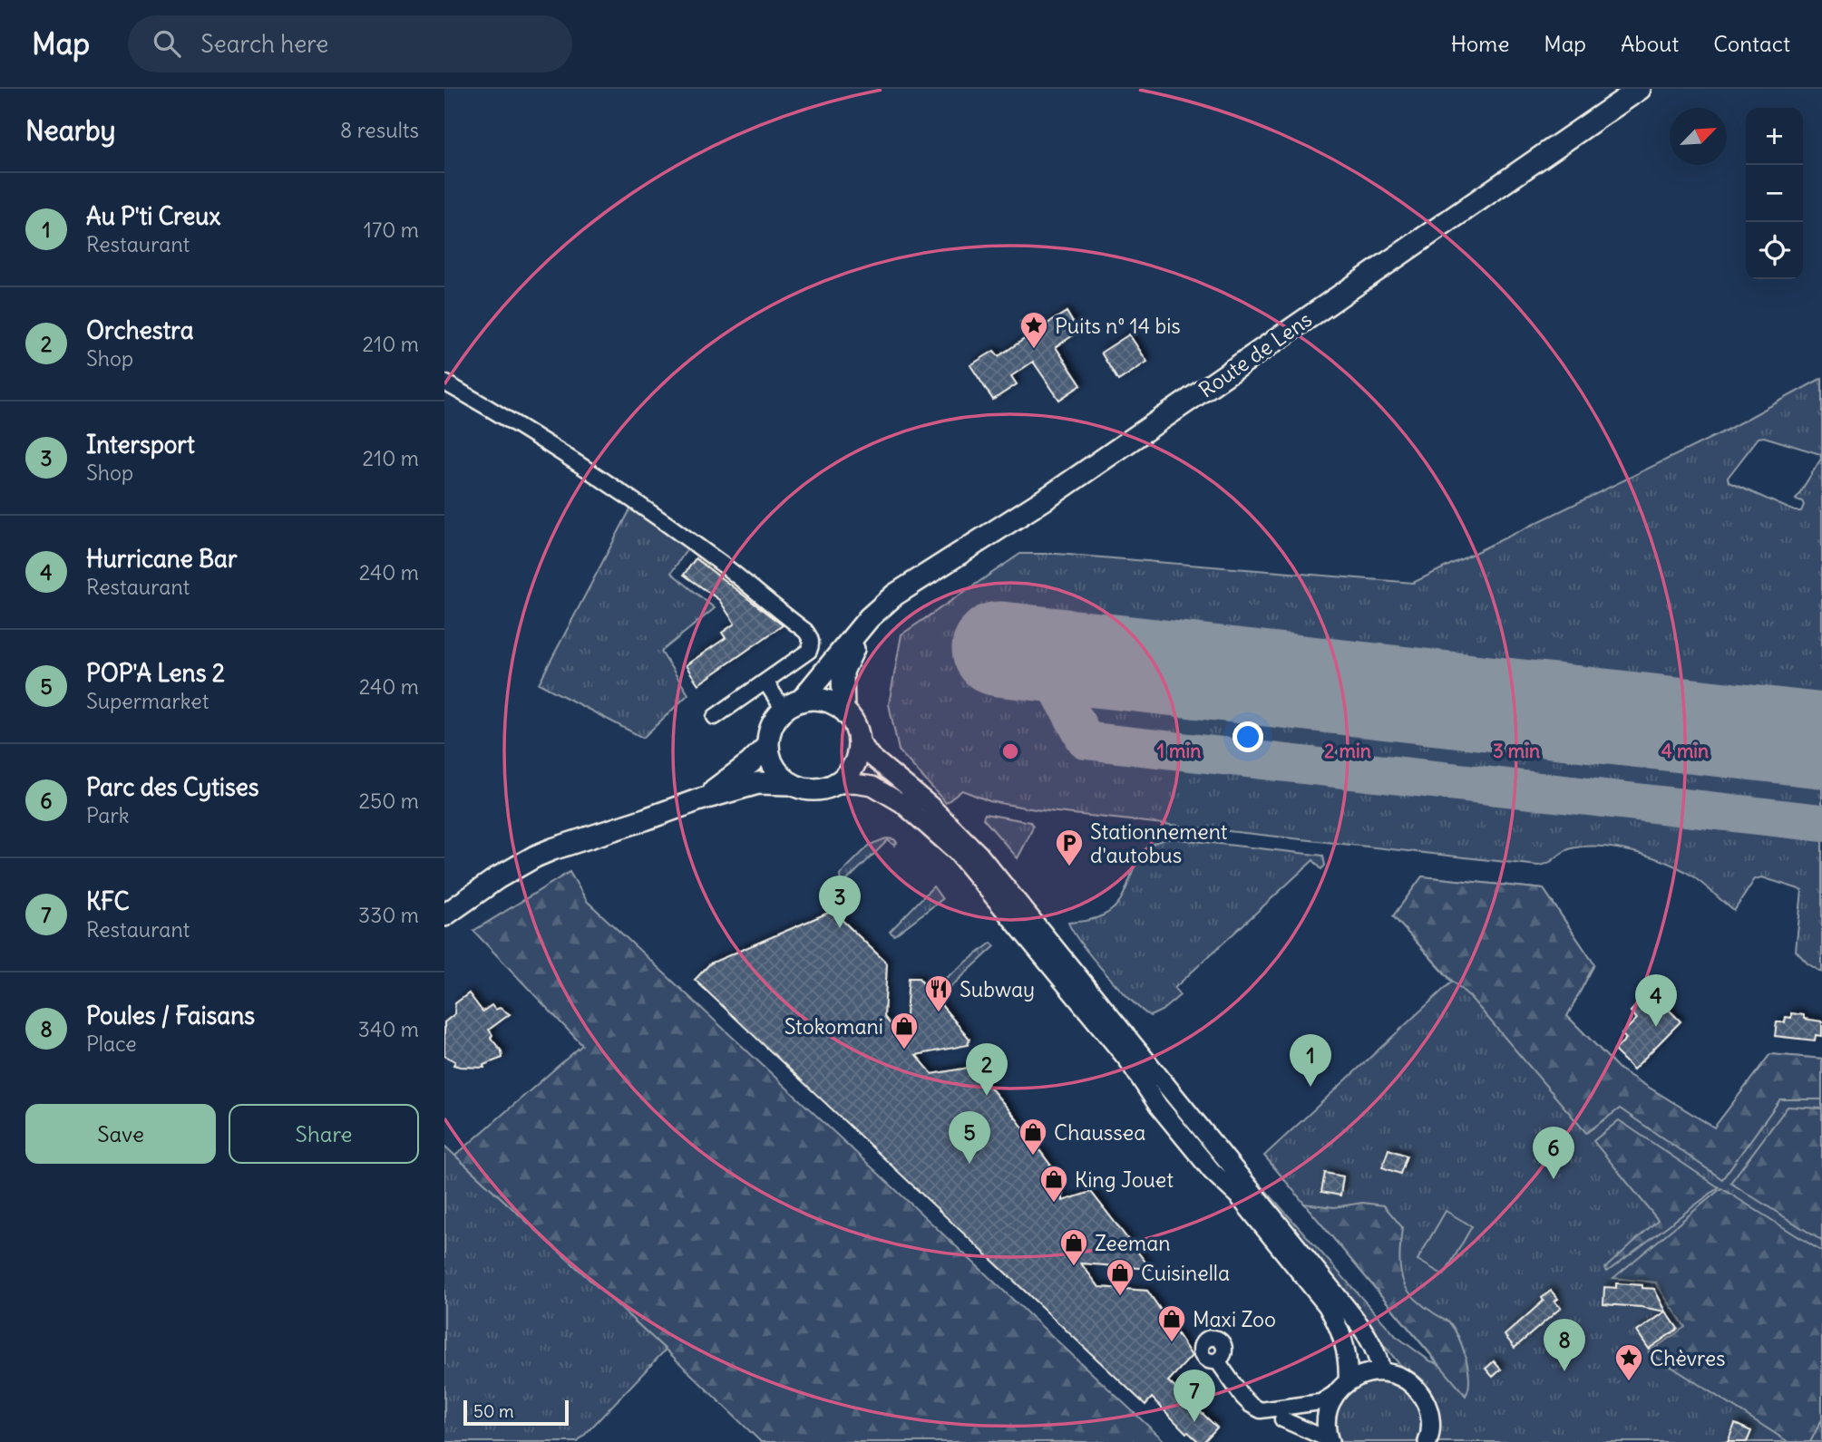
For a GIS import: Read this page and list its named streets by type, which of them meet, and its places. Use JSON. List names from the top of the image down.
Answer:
{
  "streets": {
    "main road": ["Route de Lens"]
  },
  "places": {
    "place": ["Puits n° 14 bis", "Chèvres"],
    "parking": ["Stationnement d'autobus"],
    "restaurant": ["Subway"],
    "shop": [
      "Stokomani",
      "Chaussea",
      "King Jouet",
      "Zeeman",
      "Cuisinella",
      "Maxi Zoo"
    ]
  },
  "scale_bar": "50 m",
  "north": "top right",
  "page": {
    "header": "Map",
    "search": "Search here",
    "nav": [
      "Home",
      "Map",
      "About",
      "Contact"
    ],
    "heading": ["Nearby", "8 results"],
    "map_buttons": ["+", "−"],
    "list": [
      {
        "mark": "1",
        "name": "Au P'ti Creux",
        "note": "Restaurant",
        "value": "170 m"
      },
      {
        "mark": "2",
        "name": "Orchestra",
        "note": "Shop",
        "value": "210 m"
      },
      {
        "mark": "3",
        "name": "Intersport",
        "note": "Shop",
        "value": "210 m"
      },
      {
        "mark": "4",
        "name": "Hurricane Bar",
        "note": "Restaurant",
        "value": "240 m"
      },
      {
        "mark": "5",
        "name": "POP'A Lens 2",
        "note": "Supermarket",
        "value": "240 m"
      },
      {
        "mark": "6",
        "name": "Parc des Cytises",
        "note": "Park",
        "value": "250 m"
      },
      {
        "mark": "7",
        "name": "KFC",
        "note": "Restaurant",
        "value": "330 m"
      },
      {
        "mark": "8",
        "name": "Poules / Faisans",
        "note": "Place",
        "value": "340 m"
      }
    ],
    "pins": [
      "3",
      "4",
      "1",
      "2",
      "5",
      "6",
      "8",
      "7"
    ],
    "buttons": ["Save", "Share"],
    "scale": "50 m"
  },
  "rings": [
    "1 min",
    "2 min",
    "3 min",
    "4 min"
  ]
}
